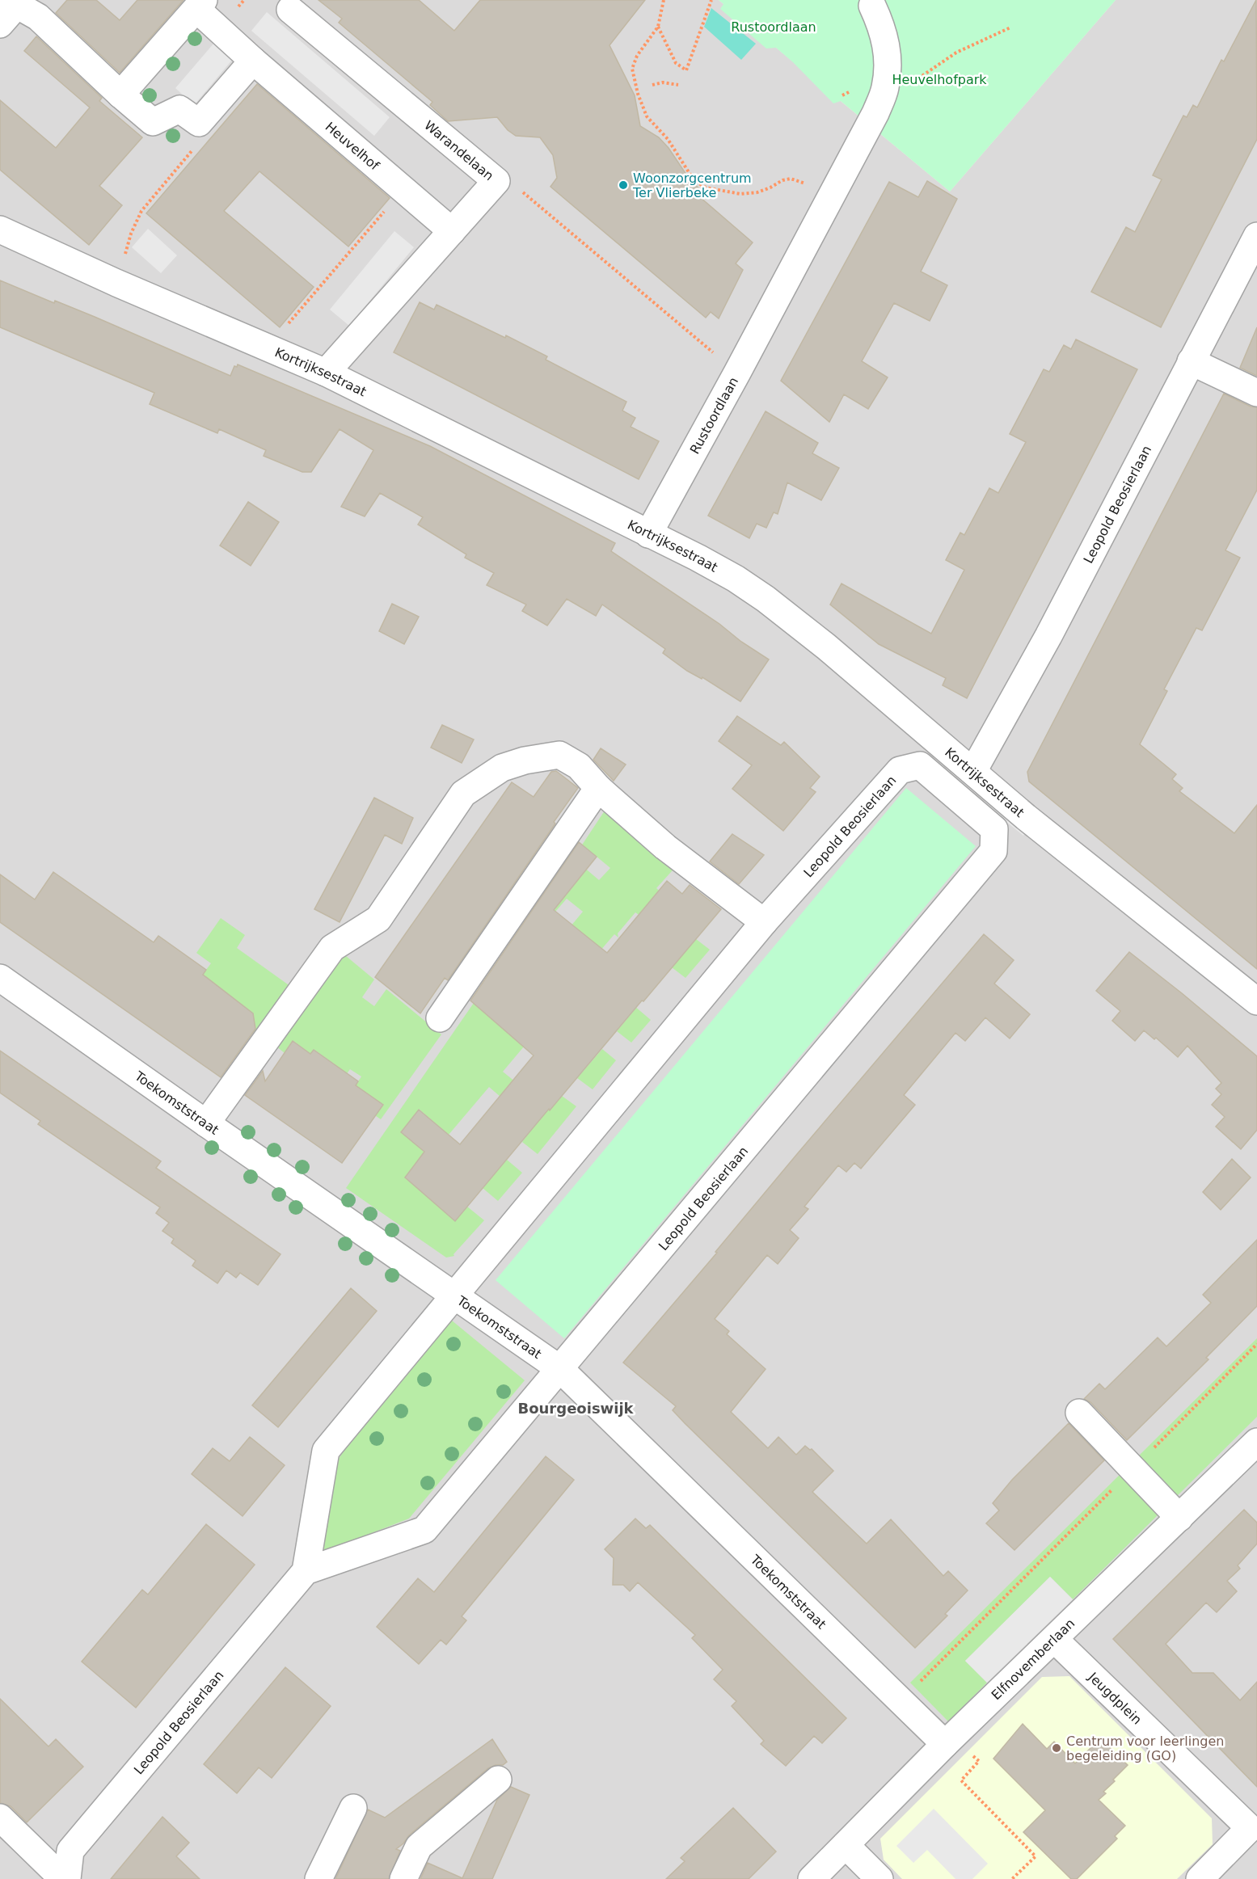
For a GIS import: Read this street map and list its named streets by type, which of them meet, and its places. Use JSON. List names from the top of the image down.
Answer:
{
  "streets": {
    "street": [
      "Heuvelhof",
      "Warandelaan",
      "Kortrijksestraat",
      "Rustoordlaan",
      "Leopold Beosierlaan",
      "Toekomststraat",
      "Elfnovemberlaan",
      "Jeugdplein"
    ]
  },
  "crossings": [
    ["Heuvelhof", "Warandelaan"],
    ["Warandelaan", "Kortrijksestraat"],
    ["Kortrijksestraat", "Rustoordlaan"],
    ["Kortrijksestraat", "Leopold Beosierlaan"],
    ["Leopold Beosierlaan", "Toekomststraat"],
    ["Toekomststraat", "Elfnovemberlaan"],
    ["Elfnovemberlaan", "Jeugdplein"]
  ],
  "districts": ["Bourgeoiswijk"],
  "parks": ["Rustoordlaan", "Heuvelhofpark"],
  "places": ["Woonzorgcentrum Ter Vlierbeke", "Centrum voor leerlingen begeleiding (GO)"]
}
